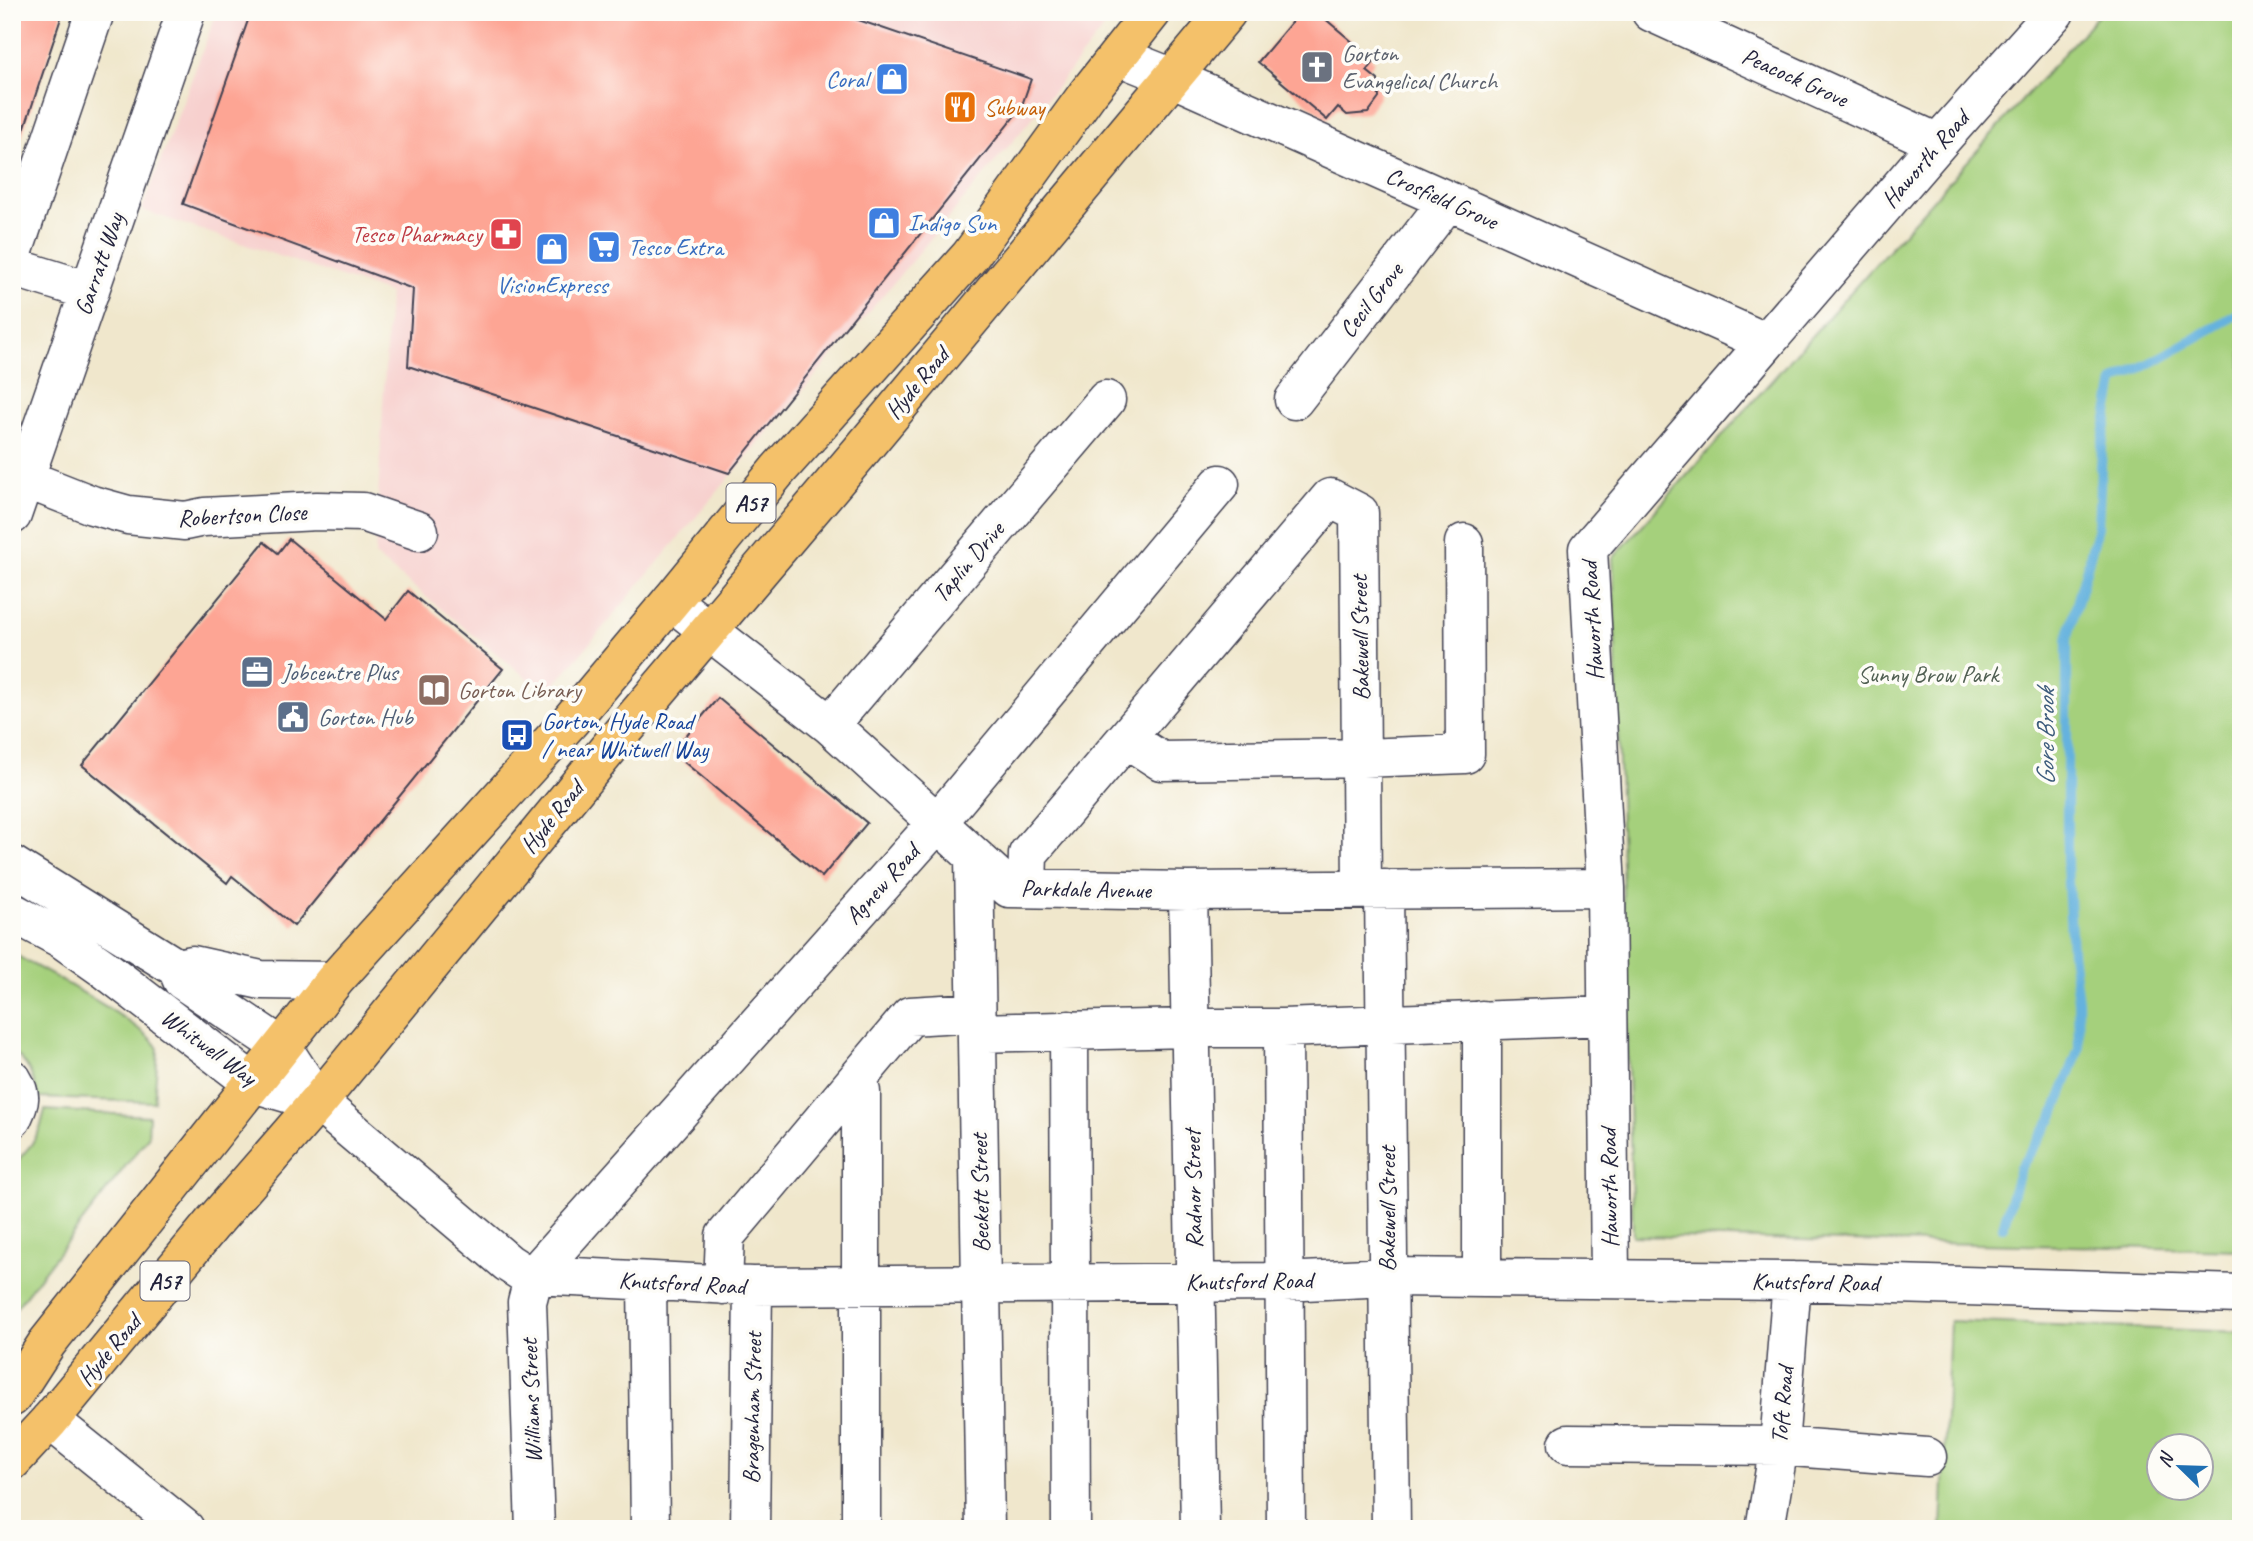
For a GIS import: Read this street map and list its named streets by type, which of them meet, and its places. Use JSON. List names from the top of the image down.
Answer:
{
  "streets": {
    "highway": ["Hyde Road", "A57"],
    "street": [
      "Peacock Grove",
      "Haworth Road",
      "Crosfield Grove",
      "Garratt Way",
      "Cecil Grove",
      "Robertson Close",
      "Taplin Drive",
      "Bakewell Street",
      "Agnew Road",
      "Parkdale Avenue",
      "Whitwell Way",
      "Radnor Street",
      "Beckett Street",
      "Knutsford Road",
      "Williams Street",
      "Toft Road",
      "Bragenham Street"
    ]
  },
  "crossings": [
    ["Peacock Grove", "Haworth Road"],
    ["Haworth Road", "Crosfield Grove"],
    ["Haworth Road", "Parkdale Avenue"],
    ["Haworth Road", "Knutsford Road"],
    ["Haworth Road", "Bragenham Street"],
    ["Crosfield Grove", "Cecil Grove"],
    ["Crosfield Grove", "Hyde Road"],
    ["Garratt Way", "Robertson Close"],
    ["Hyde Road", "Parkdale Avenue"],
    ["Hyde Road", "Whitwell Way"],
    ["Hyde Road", "Knutsford Road"],
    ["Taplin Drive", "Parkdale Avenue"],
    ["Bakewell Street", "Parkdale Avenue"],
    ["Bakewell Street", "Knutsford Road"],
    ["Bakewell Street", "Bragenham Street"],
    ["Agnew Road", "Parkdale Avenue"],
    ["Agnew Road", "Knutsford Road"],
    ["Agnew Road", "Williams Street"],
    ["Parkdale Avenue", "Radnor Street"],
    ["Parkdale Avenue", "Beckett Street"],
    ["Whitwell Way", "Knutsford Road"],
    ["Radnor Street", "Knutsford Road"],
    ["Radnor Street", "Bragenham Street"],
    ["Beckett Street", "Knutsford Road"],
    ["Beckett Street", "Bragenham Street"],
    ["Knutsford Road", "Williams Street"],
    ["Knutsford Road", "Toft Road"],
    ["Knutsford Road", "Bragenham Street"]
  ],
  "water": ["Gore Brook"],
  "parks": ["Sunny Brow Park"],
  "places": {
    "church": ["Gorton Evangelical Church"],
    "shop": ["Coral", "Indigo Sun", "VisionExpress"],
    "restaurant": ["Subway"],
    "pharmacy": ["Tesco Pharmacy"],
    "supermarket": ["Tesco Extra"],
    "office": ["Jobcentre Plus"],
    "library": ["Gorton Library"],
    "public building": ["Gorton Hub"],
    "bus stop": ["Gorton, Hyde Road / near Whitwell Way"]
  },
  "north": "top left"
}
